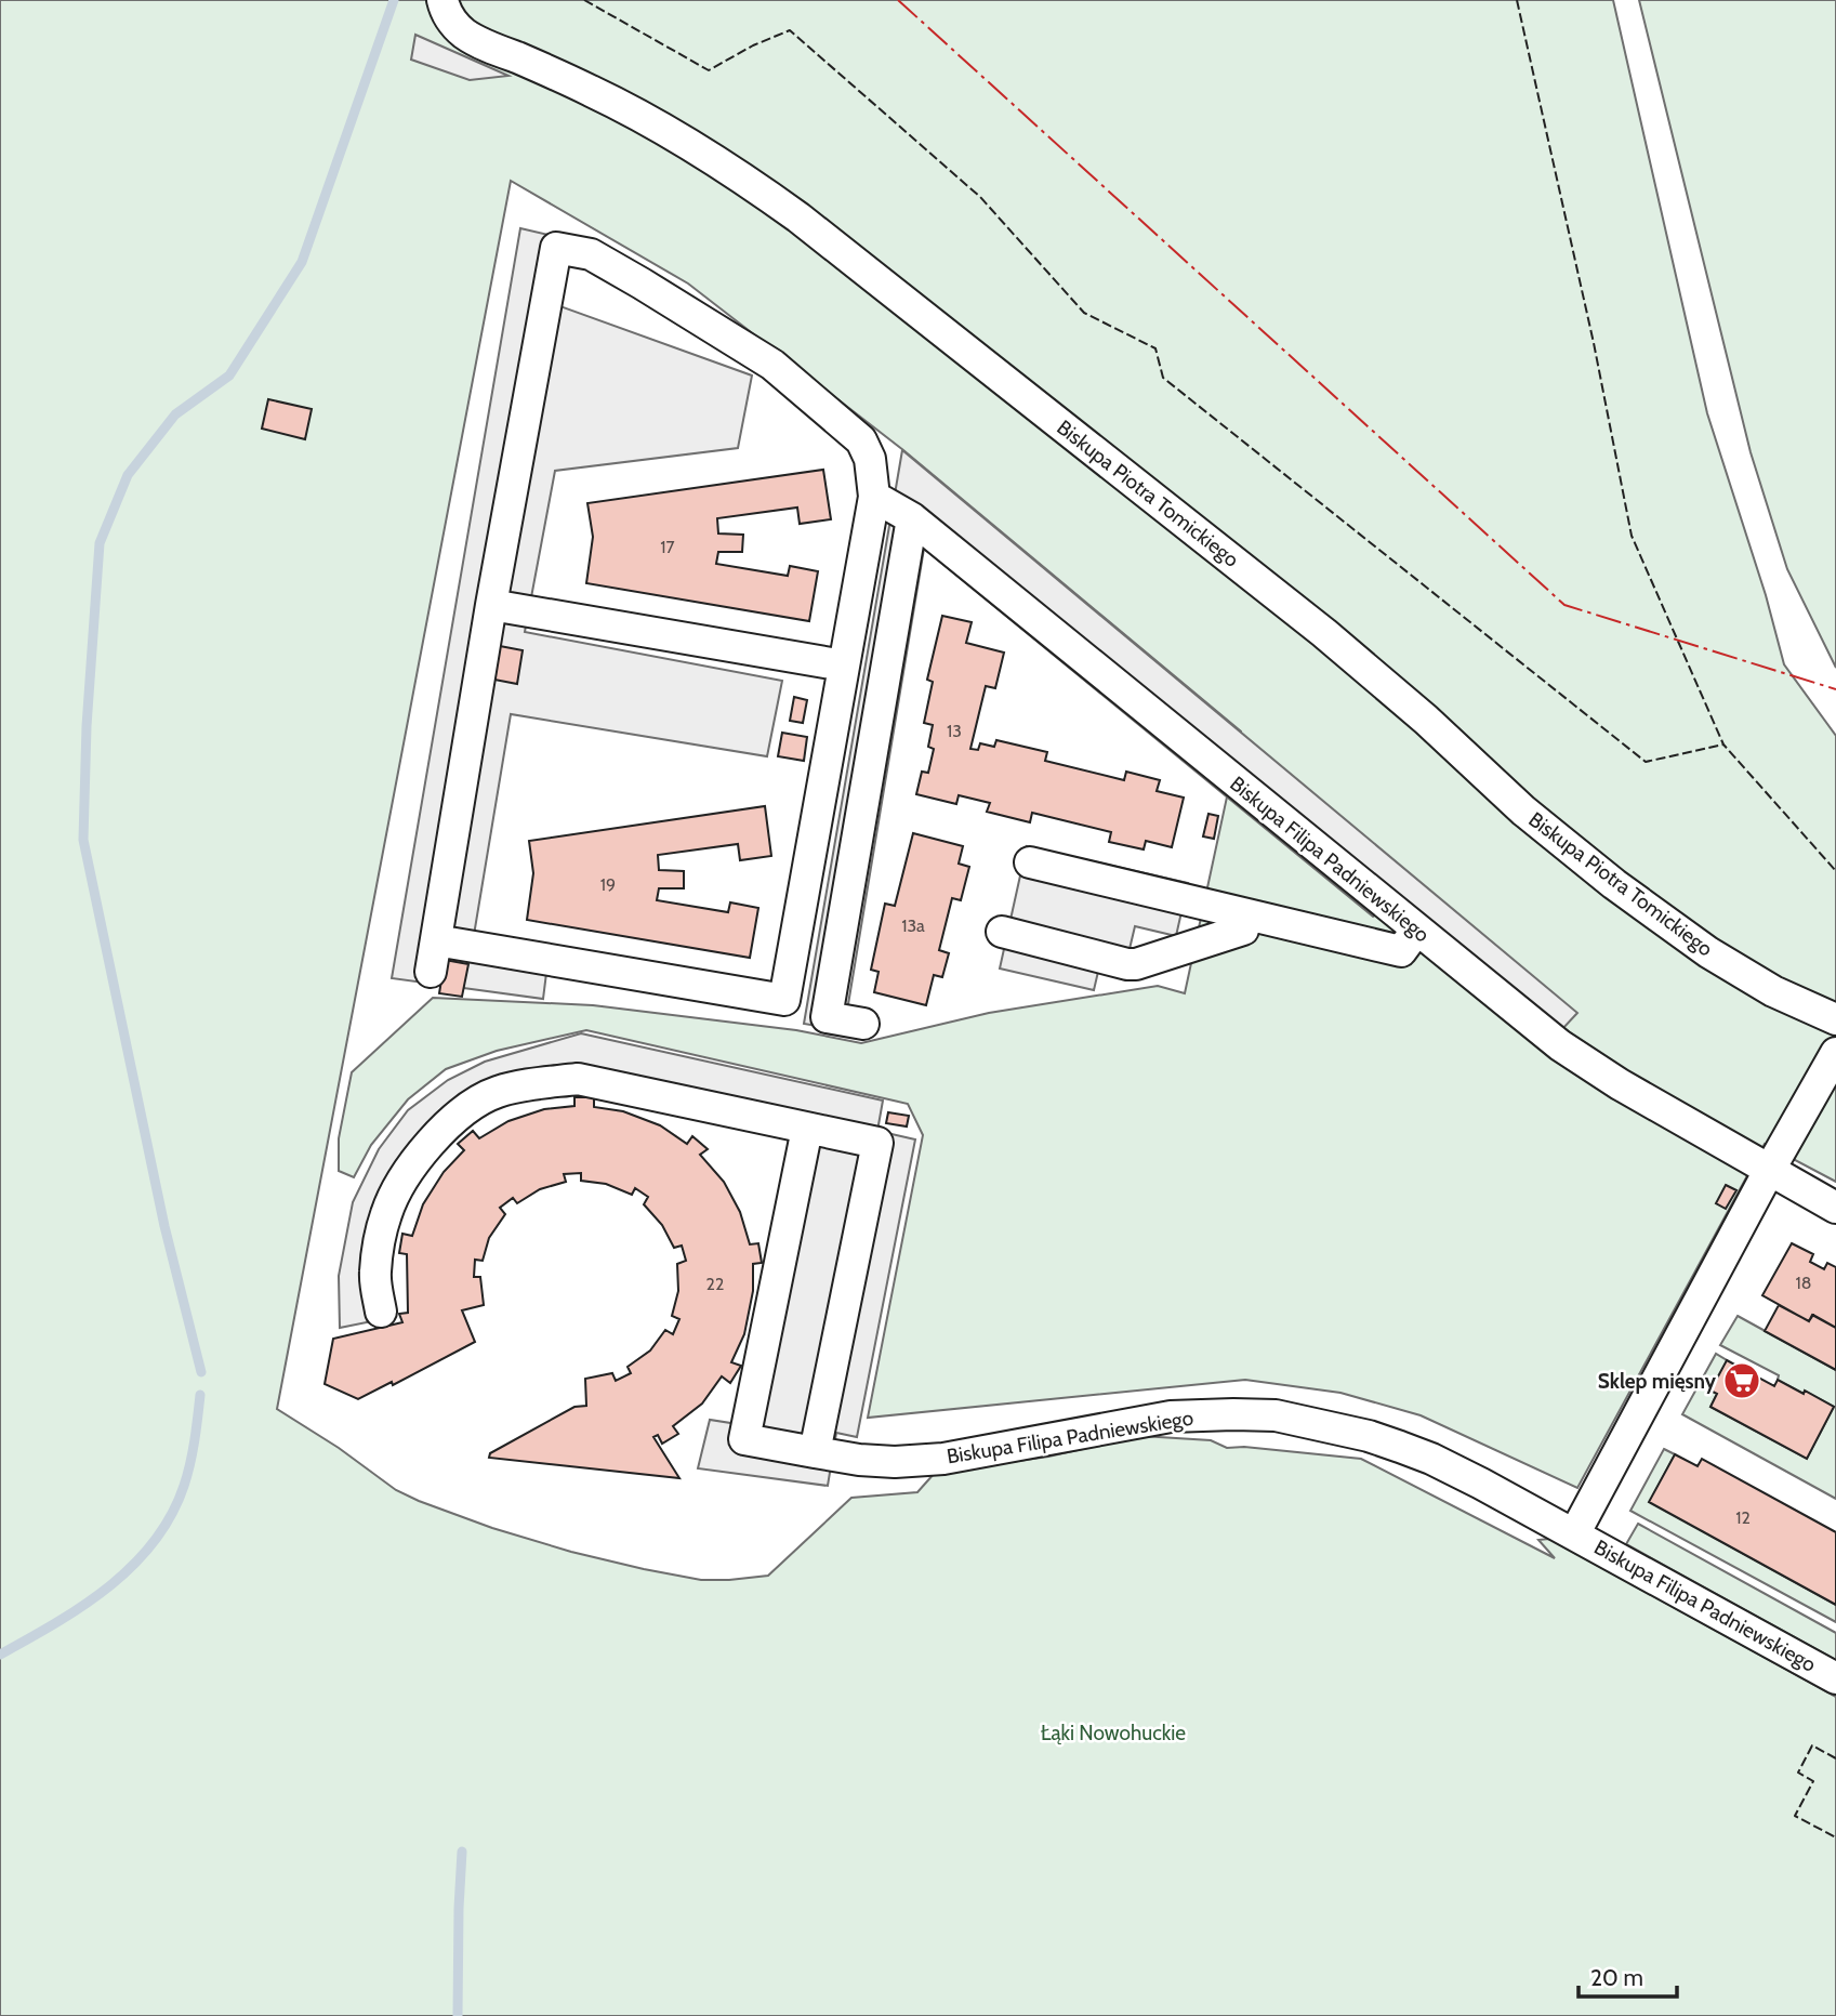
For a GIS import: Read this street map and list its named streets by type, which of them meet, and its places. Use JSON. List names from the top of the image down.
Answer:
{
  "streets": {
    "street": ["Biskupa Piotra Tomickiego", "Biskupa Filipa Padniewskiego"]
  },
  "parks": ["Łąki Nowohuckie"],
  "places": {
    "supermarket": ["Sklep mięsny"]
  },
  "house_numbers": [
    "17",
    "13",
    "19",
    "13a",
    "18",
    "22",
    "12"
  ],
  "scale_bar": "20 m"
}
